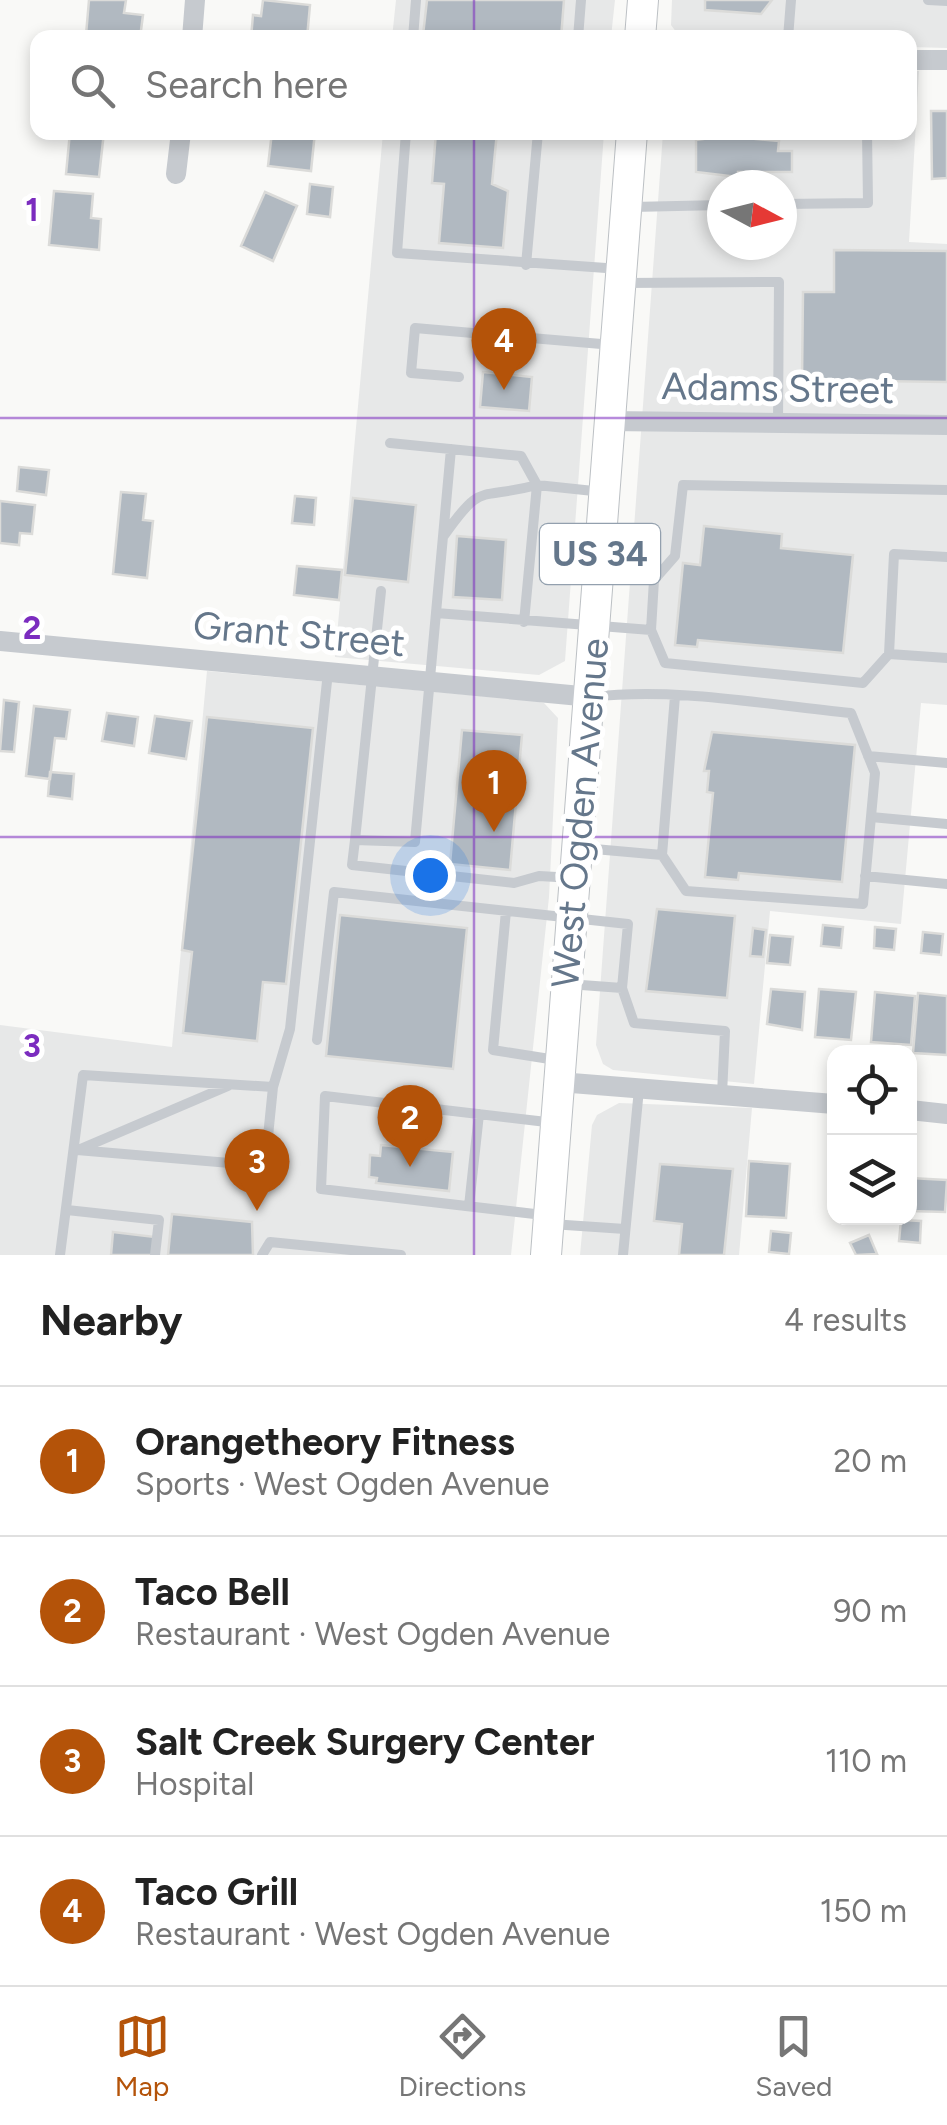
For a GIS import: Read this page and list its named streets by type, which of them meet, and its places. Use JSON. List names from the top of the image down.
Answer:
{
  "streets": {
    "main road": ["US 34", "West Ogden Avenue"],
    "street": ["Adams Street", "Grant Street"]
  },
  "crossings": [
    ["Adams Street", "West Ogden Avenue"],
    ["Grant Street", "West Ogden Avenue"]
  ],
  "north": "right",
  "page": {
    "search": "Search here",
    "pins": [
      "4",
      "1",
      "2",
      "3"
    ],
    "heading": ["Nearby", "4 results"],
    "list": [
      {
        "mark": "1",
        "name": "Orangetheory Fitness",
        "note": "Sports · West Ogden Avenue",
        "value": "20 m"
      },
      {
        "mark": "2",
        "name": "Taco Bell",
        "note": "Restaurant · West Ogden Avenue",
        "value": "90 m"
      },
      {
        "mark": "3",
        "name": "Salt Creek Surgery Center",
        "note": "Hospital",
        "value": "110 m"
      },
      {
        "mark": "4",
        "name": "Taco Grill",
        "note": "Restaurant · West Ogden Avenue",
        "value": "150 m"
      }
    ],
    "nav": ["Map", "Directions", "Saved"]
  },
  "grid": {
    "rows": ["1", "2", "3"]
  }
}
